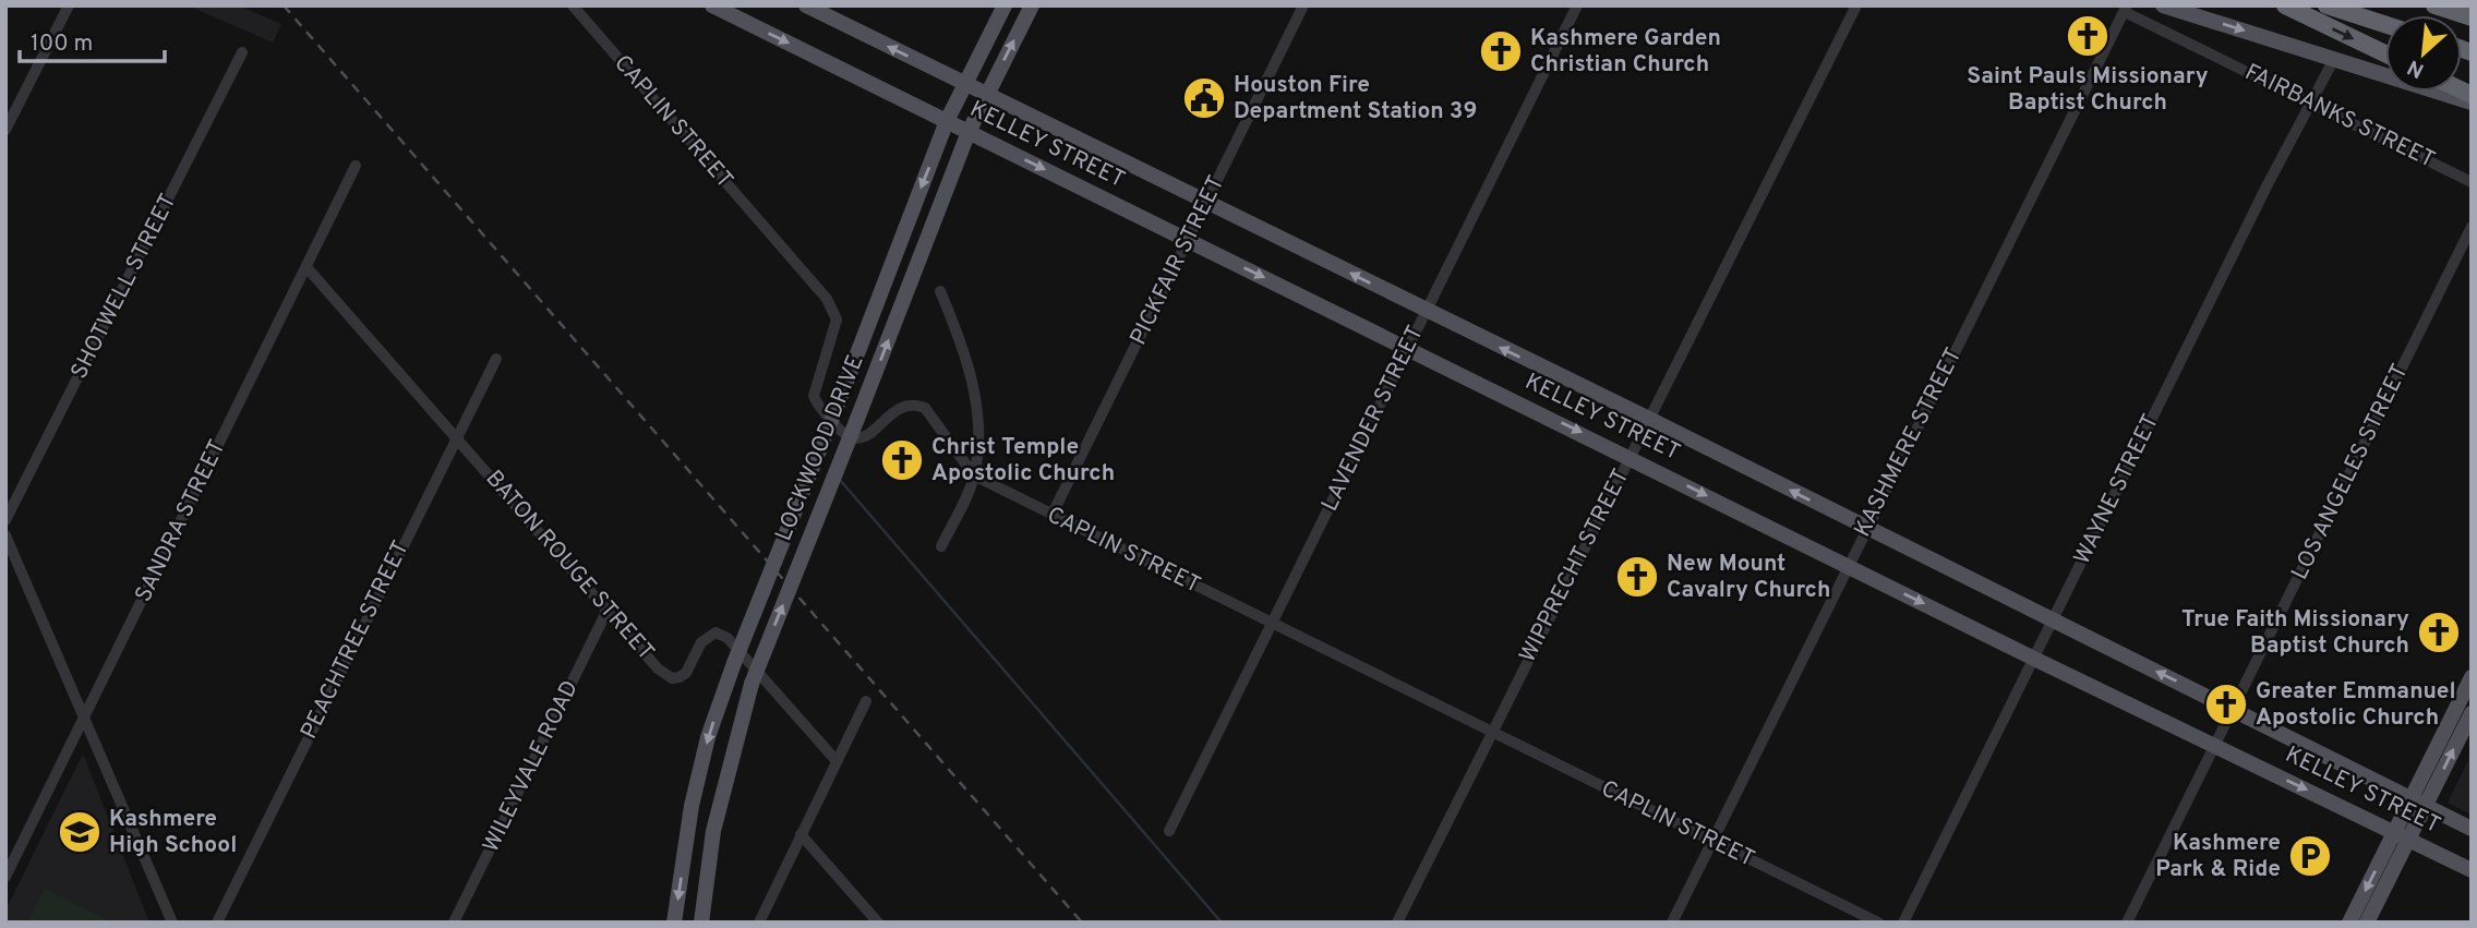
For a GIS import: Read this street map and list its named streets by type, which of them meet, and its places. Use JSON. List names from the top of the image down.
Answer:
{
  "streets": {
    "main road": ["KELLEY STREET", "LOCKWOOD DRIVE"],
    "street": [
      "FAIRBANKS STREET",
      "CAPLIN STREET",
      "PICKFAIR STREET",
      "SHOTWELL STREET",
      "LAVENDER STREET",
      "KASHMERE STREET",
      "LOS ANGELES STREET",
      "WAYNE STREET",
      "SANDRA STREET",
      "BATON ROUGE STREET",
      "WIPPRECHT STREET",
      "PEACHTREE STREET",
      "WILEYVALE ROAD"
    ]
  },
  "crossings": [
    ["FAIRBANKS STREET", "KASHMERE STREET"],
    ["FAIRBANKS STREET", "WAYNE STREET"],
    ["CAPLIN STREET", "PICKFAIR STREET"],
    ["CAPLIN STREET", "LAVENDER STREET"],
    ["CAPLIN STREET", "KASHMERE STREET"],
    ["CAPLIN STREET", "WIPPRECHT STREET"],
    ["KELLEY STREET", "PICKFAIR STREET"],
    ["KELLEY STREET", "LAVENDER STREET"],
    ["KELLEY STREET", "KASHMERE STREET"],
    ["KELLEY STREET", "LOCKWOOD DRIVE"],
    ["KELLEY STREET", "LOS ANGELES STREET"],
    ["KELLEY STREET", "WAYNE STREET"],
    ["KELLEY STREET", "WIPPRECHT STREET"],
    ["SANDRA STREET", "BATON ROUGE STREET"],
    ["BATON ROUGE STREET", "PEACHTREE STREET"],
    ["BATON ROUGE STREET", "WILEYVALE ROAD"]
  ],
  "places": {
    "church": [
      "Saint Pauls Missionary Baptist Church",
      "Kashmere Garden Christian Church",
      "Christ Temple Apostolic Church",
      "New Mount Cavalry Church",
      "True Faith Missionary Baptist Church",
      "Greater Emmanuel Apostolic Church"
    ],
    "public building": ["Houston Fire Department Station 39"],
    "school or university": ["Kashmere High School"],
    "parking": ["Kashmere Park & Ride"]
  },
  "scale_bar": "100 m",
  "north": "bottom left"
}
